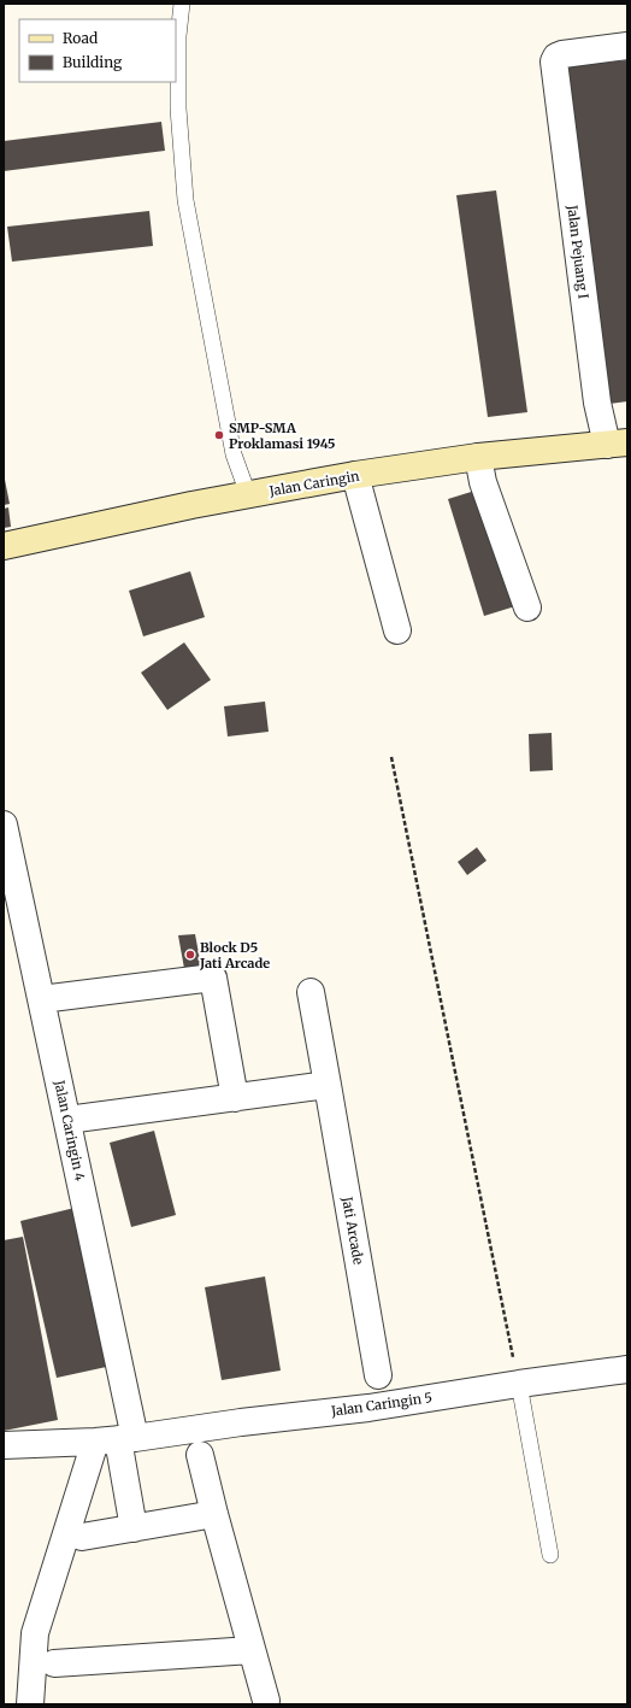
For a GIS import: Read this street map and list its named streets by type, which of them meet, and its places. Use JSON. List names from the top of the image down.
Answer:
{
  "streets": {
    "street": [
      "Jalan Pejuang I",
      "Jalan Caringin",
      "Jalan Caringin 4",
      "Jati Arcade",
      "Jalan Caringin 5"
    ]
  },
  "crossings": [
    ["Jalan Pejuang I", "Jalan Caringin"],
    ["Jalan Caringin 4", "Jalan Caringin 5"]
  ],
  "places": ["SMP-SMA Proklamasi 1945", "Block D5 Jati Arcade"],
  "legend": ["Road", "Building"]
}
